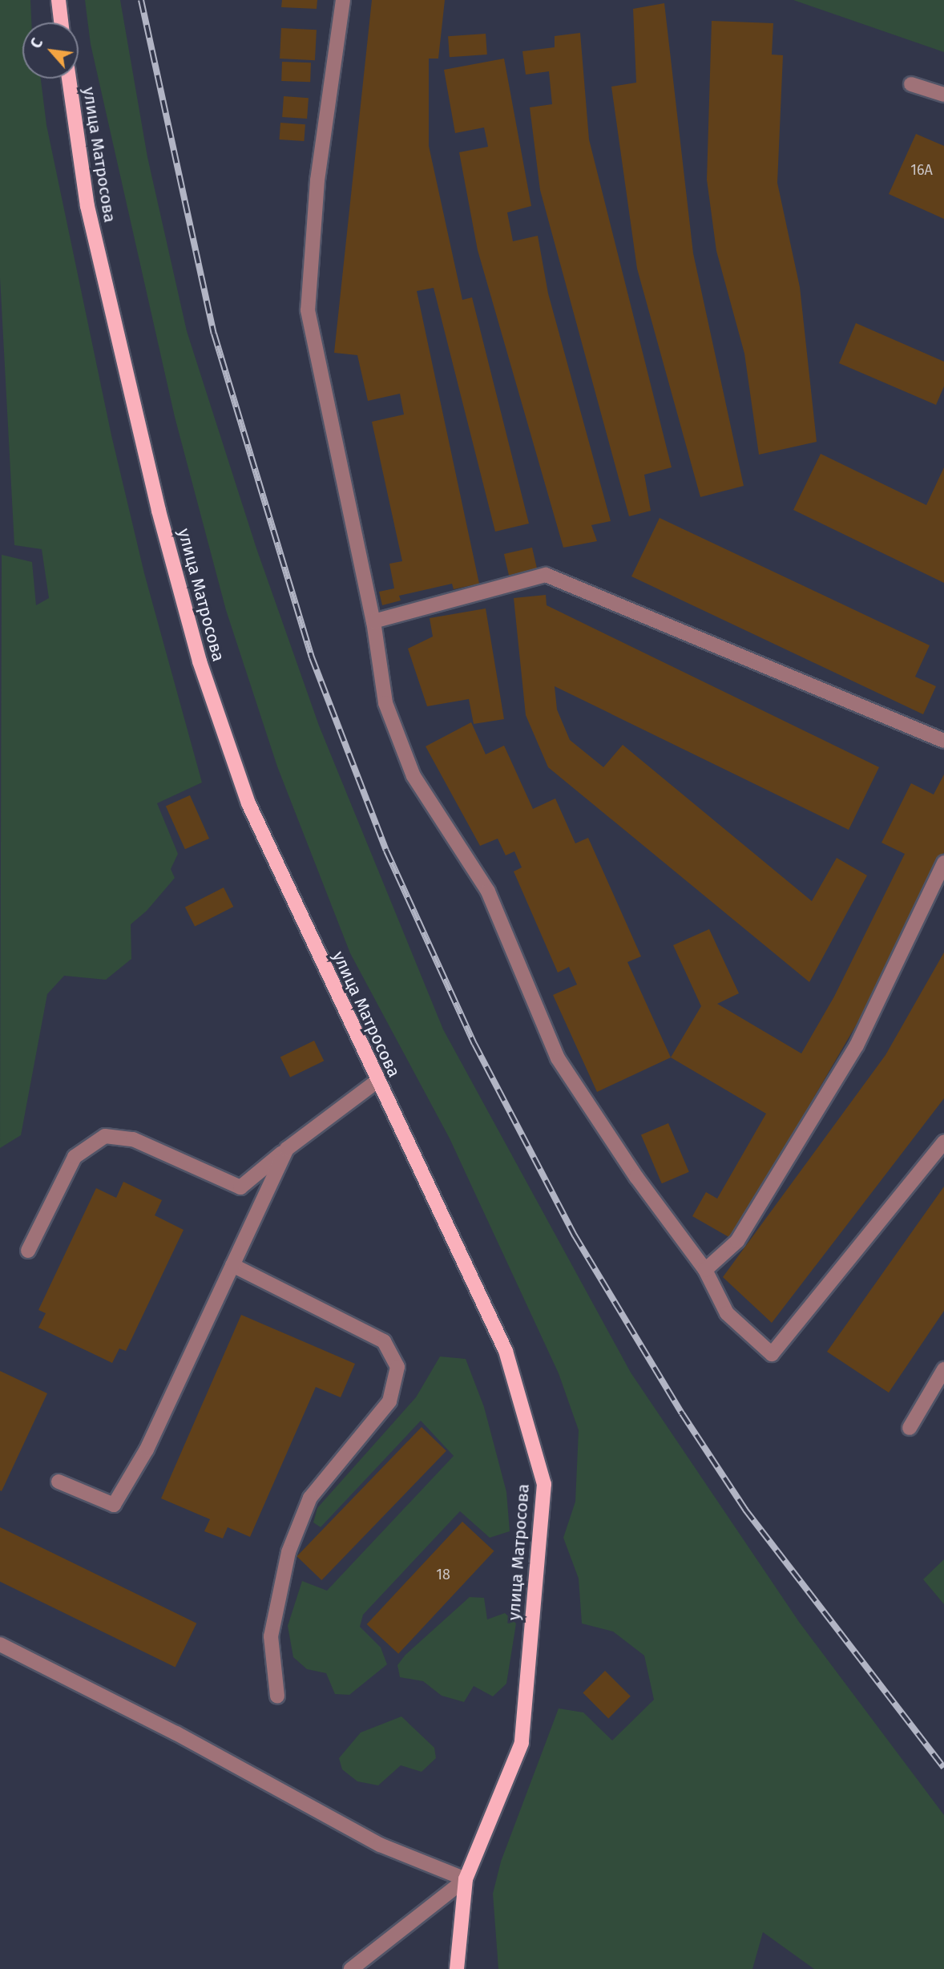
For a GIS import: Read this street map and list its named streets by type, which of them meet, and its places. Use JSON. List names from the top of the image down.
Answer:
{
  "streets": {
    "main road": ["улица Матросова"]
  },
  "house_numbers": ["16А", "18"],
  "north": "top left"
}
